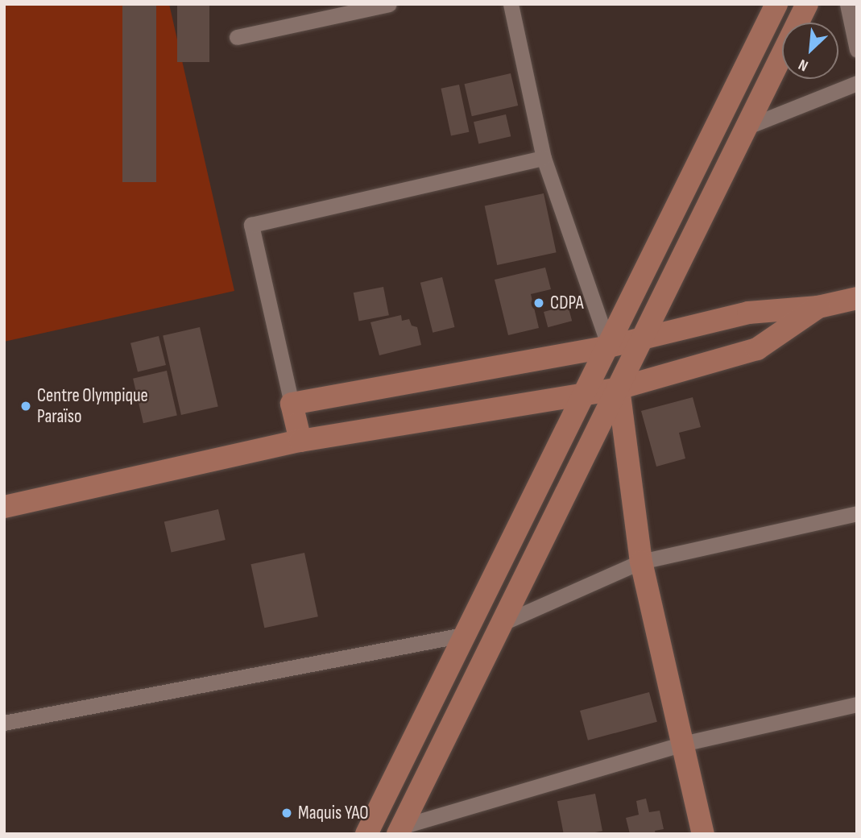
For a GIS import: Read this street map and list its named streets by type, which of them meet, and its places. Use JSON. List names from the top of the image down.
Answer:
{
  "places": ["CDPA", "Centre Olympique Paraïso", "Maquis YAO"],
  "north": "bottom left"
}
